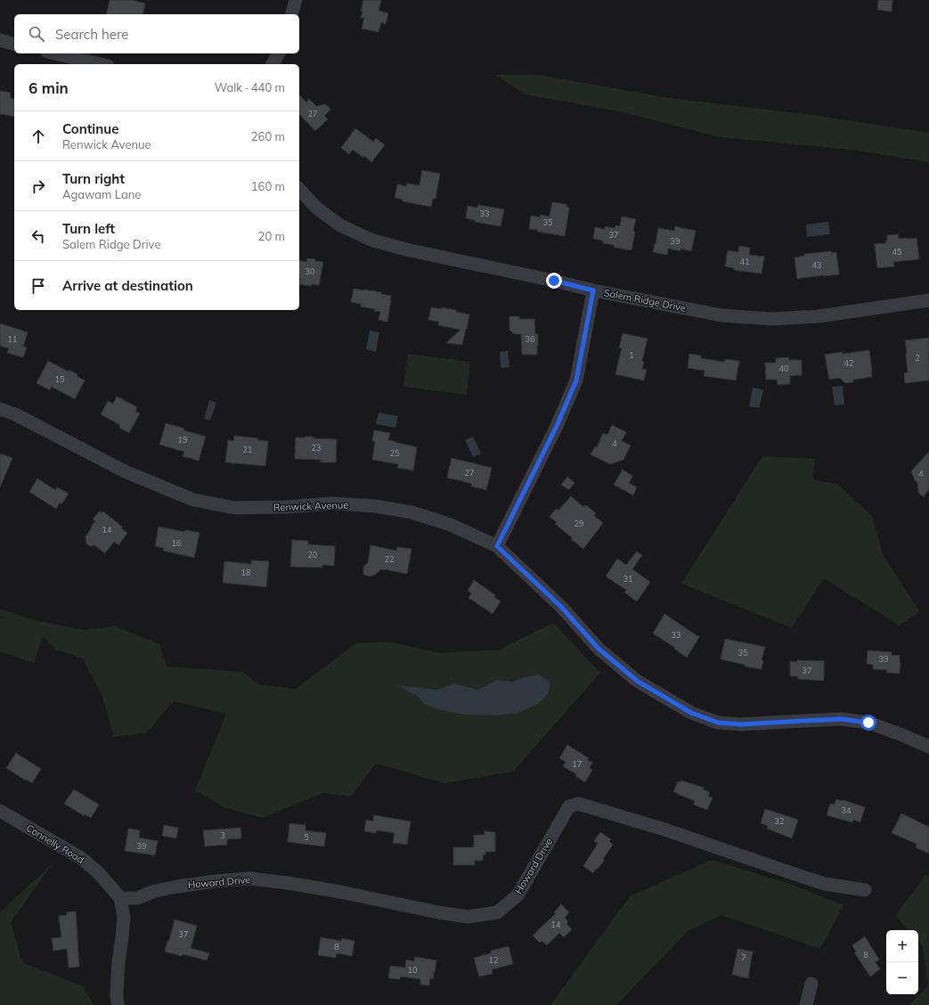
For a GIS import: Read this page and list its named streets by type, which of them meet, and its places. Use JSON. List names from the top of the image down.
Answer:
{
  "streets": {
    "street": [
      "Salem Ridge Drive",
      "Renwick Avenue",
      "Connelly Road",
      "Howard Drive"
    ]
  },
  "crossings": [
    ["Connelly Road", "Howard Drive"]
  ],
  "house_numbers": [
    "27",
    "33",
    "35",
    "37",
    "39",
    "45",
    "41",
    "43",
    "30",
    "11",
    "36",
    "1",
    "2",
    "42",
    "40",
    "15",
    "19",
    "4",
    "23",
    "21",
    "25",
    "27",
    "4",
    "29",
    "14",
    "16",
    "20",
    "22",
    "18",
    "31",
    "33",
    "35",
    "39",
    "37",
    "17",
    "34",
    "32",
    "3",
    "5",
    "39",
    "14",
    "37",
    "8",
    "8",
    "7",
    "12",
    "10"
  ],
  "page": {
    "search": "Search here",
    "heading": ["6 min", "Walk · 440 m"],
    "list": [
      ["Continue", "Renwick Avenue", "260 m"],
      ["Turn right", "Agawam Lane", "160 m"],
      ["Turn left", "Salem Ridge Drive", "20 m"],
      "Arrive at destination"
    ],
    "map_buttons": ["+", "−"]
  }
}
